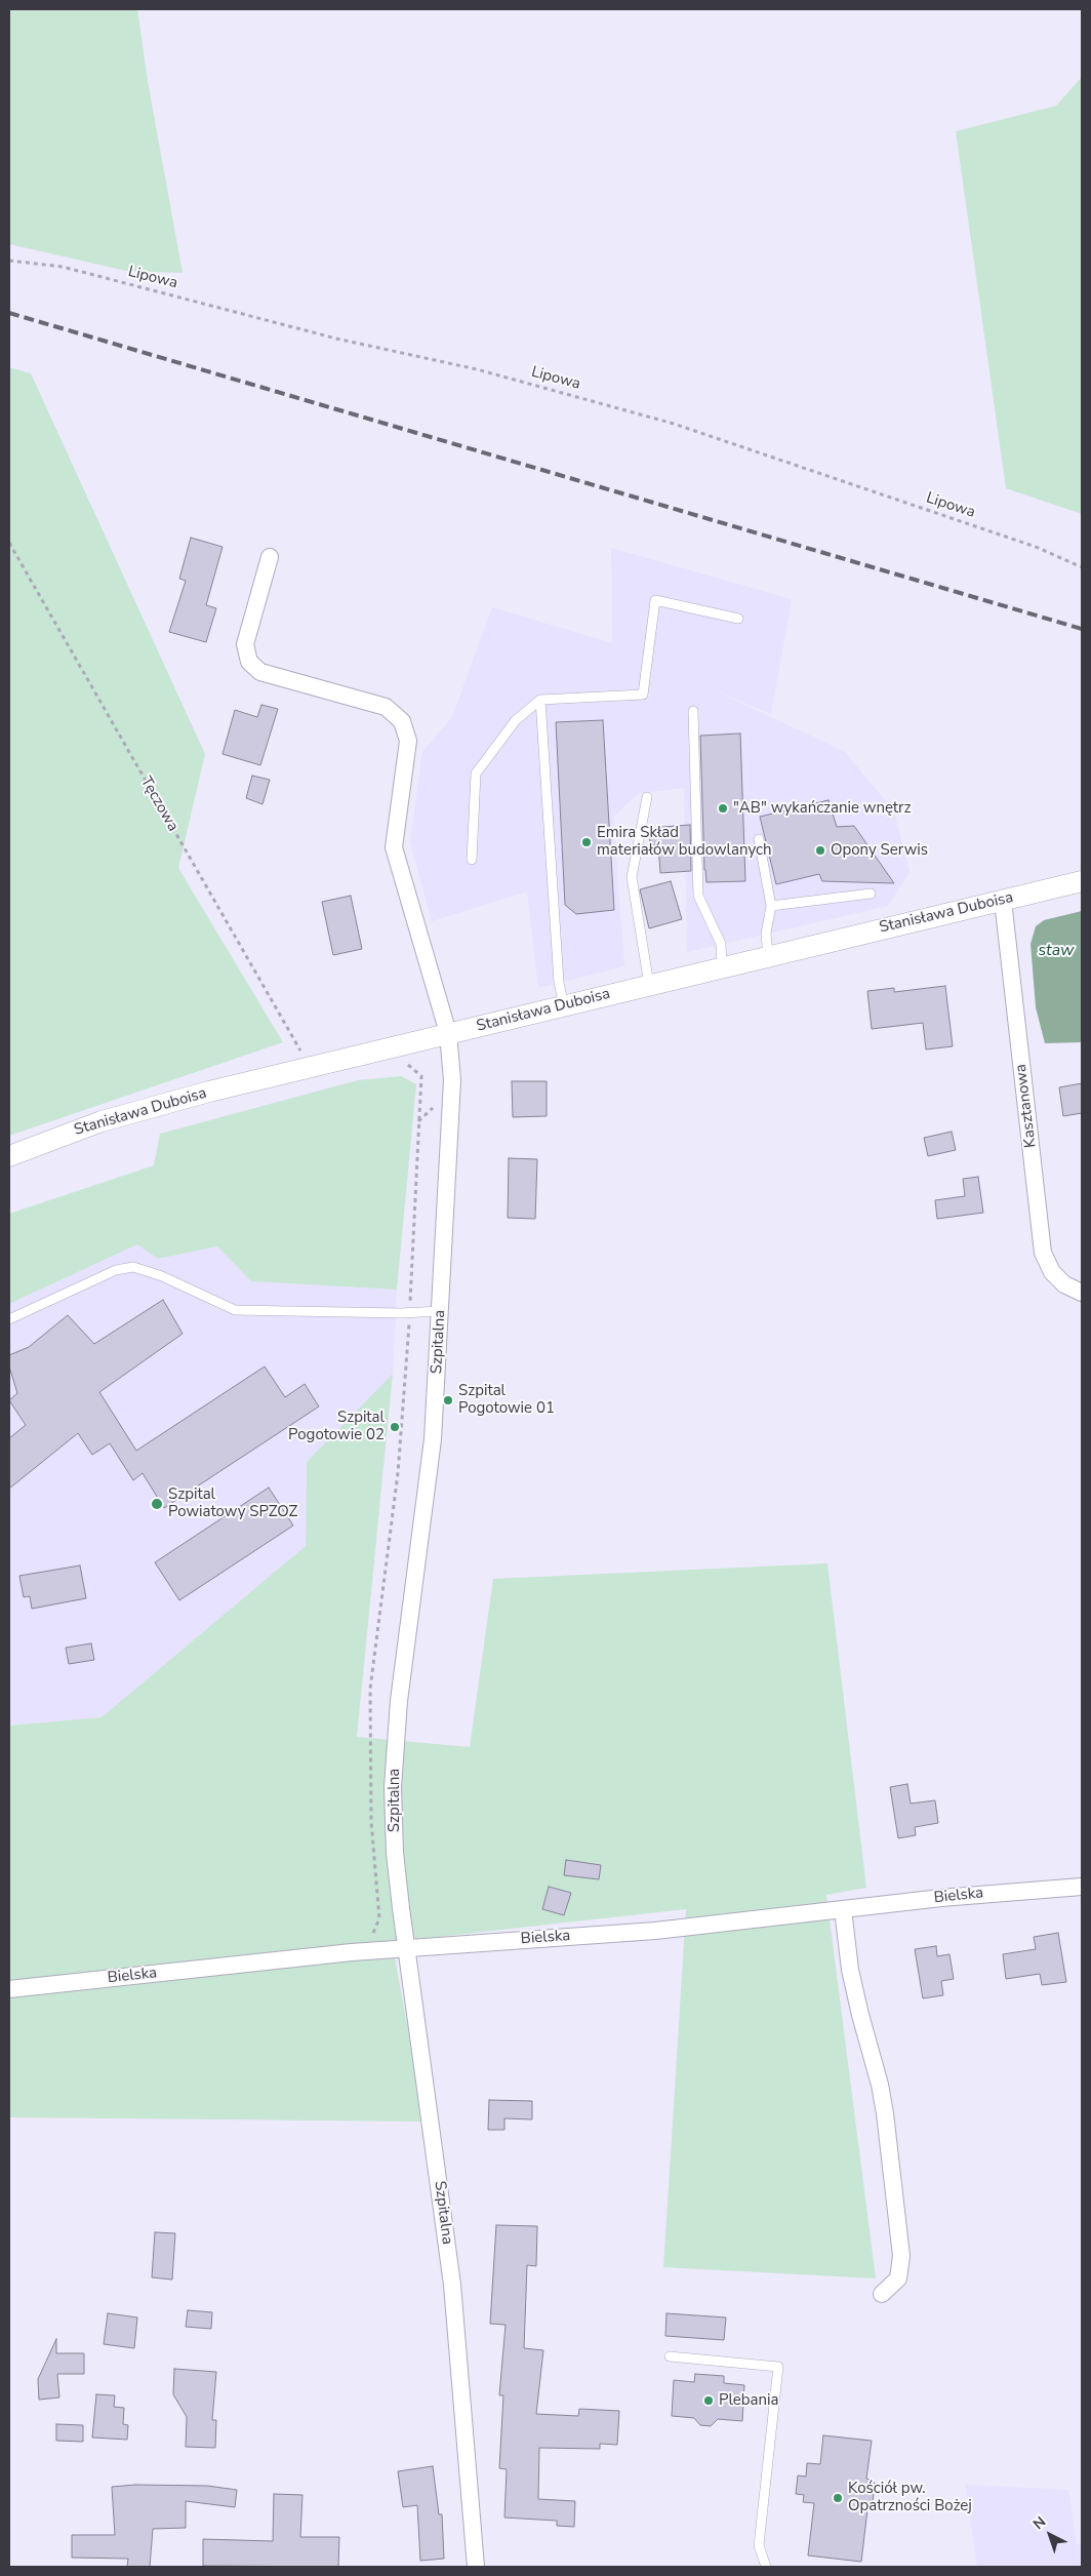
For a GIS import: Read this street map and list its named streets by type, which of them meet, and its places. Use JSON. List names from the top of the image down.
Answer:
{
  "streets": {
    "street": [
      "Stanisława Duboisa",
      "Kasztanowa",
      "Szpitalna",
      "Bielska"
    ],
    "path": ["Lipowa", "Tęczowa"]
  },
  "crossings": [
    ["Tęczowa", "Stanisława Duboisa"],
    ["Stanisława Duboisa", "Kasztanowa"],
    ["Stanisława Duboisa", "Szpitalna"],
    ["Szpitalna", "Bielska"]
  ],
  "water": ["staw"],
  "places": [
    "\"AB\" wykańczanie wnętrz",
    "Emira Skład materiałów budowlanych",
    "Opony Serwis",
    "Szpital Pogotowie 01",
    "Szpital Pogotowie 02",
    "Szpital Powiatowy SPZOZ",
    "Plebania",
    "Kościół pw. Opatrzności Bożej"
  ],
  "north": "top left"
}
